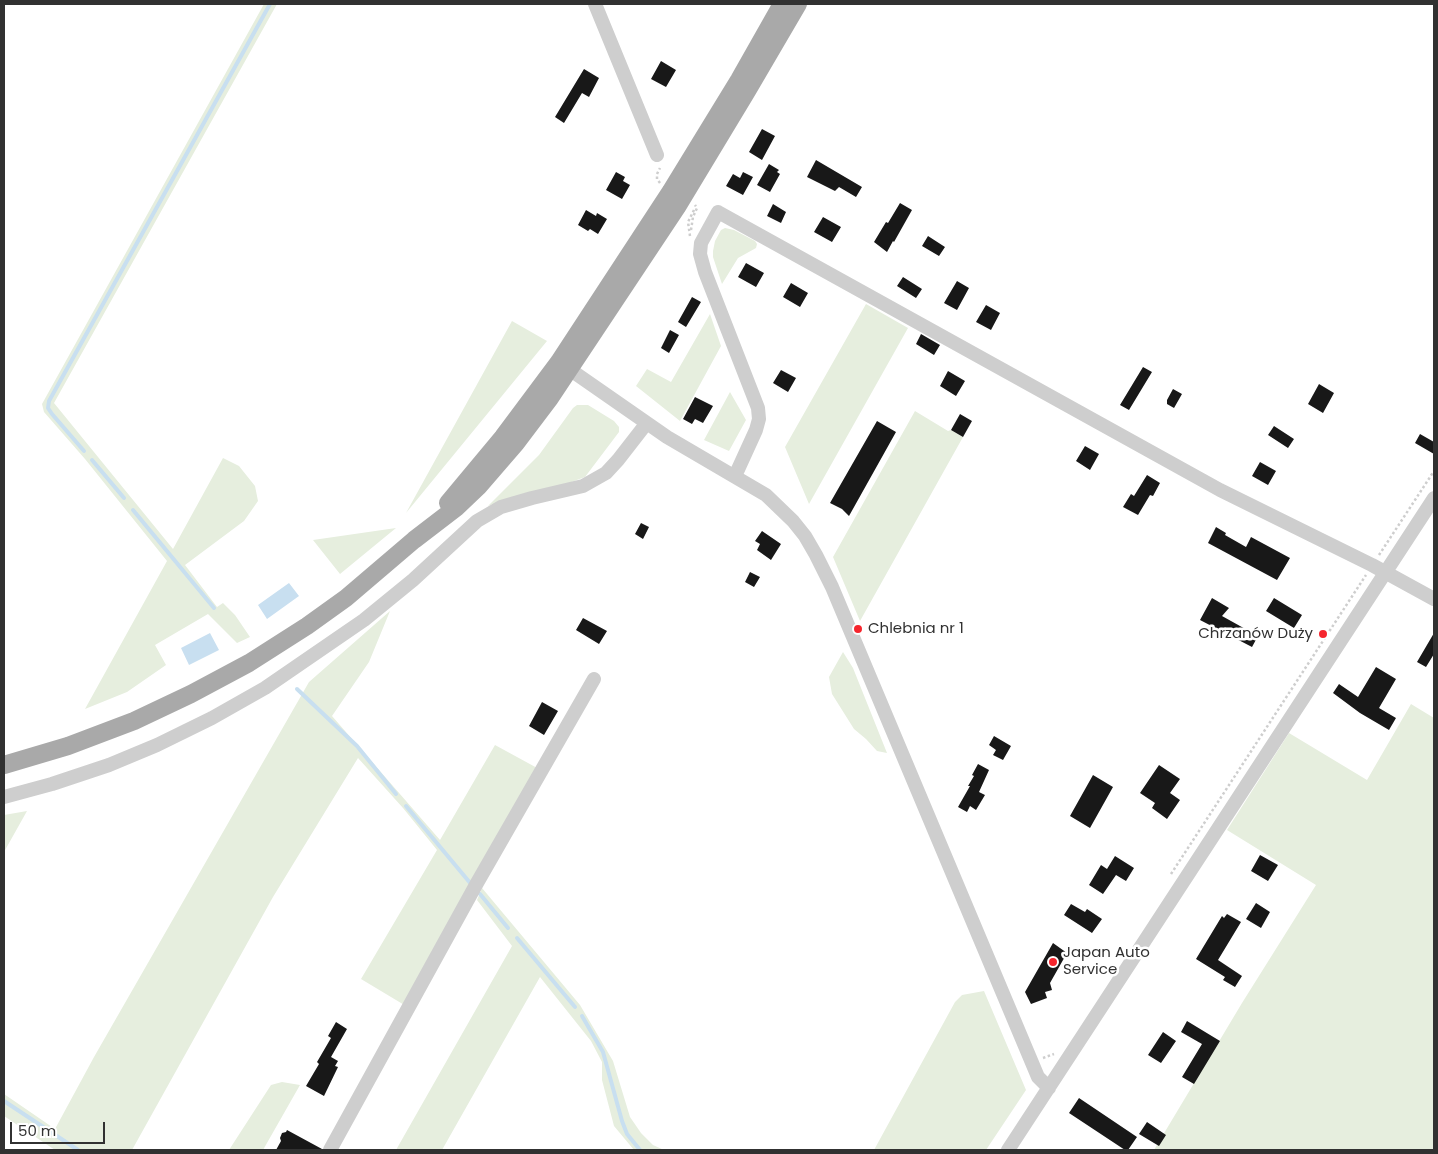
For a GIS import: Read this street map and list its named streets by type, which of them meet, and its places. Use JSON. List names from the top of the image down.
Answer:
{
  "places": ["Chlebnia nr 1", "Chrzanów Duży", "Japan Auto Service"],
  "scale_bar": "50 m"
}
